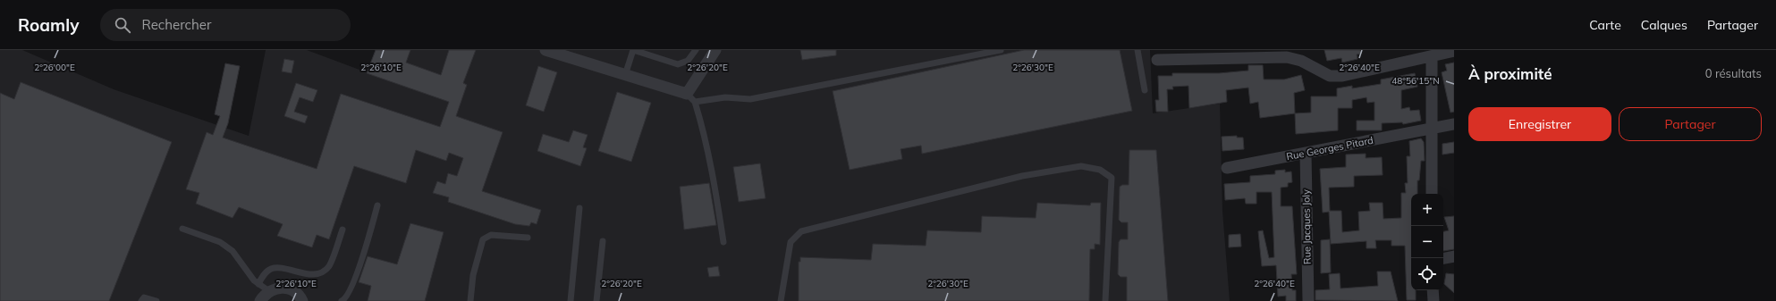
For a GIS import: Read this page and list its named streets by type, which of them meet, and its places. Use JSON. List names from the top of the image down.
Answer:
{
  "streets": {
    "street": ["Rue Georges Pitard", "Rue Jacques Joly"]
  },
  "crossings": [
    ["Rue Georges Pitard", "Rue Jacques Joly"]
  ],
  "page": {
    "header": "Roamly",
    "search": "Rechercher",
    "nav": ["Carte", "Calques", "Partager"],
    "heading": ["À proximité", "0 résultats"],
    "buttons": ["Enregistrer", "Partager"],
    "map_buttons": ["+", "−"]
  },
  "coordinates": [
    "2°26'10\"E",
    "2°26'20\"E",
    "2°26'30\"E",
    "2°26'40\"E",
    "2°26'00\"E",
    "48°56'15\"N"
  ]
}
